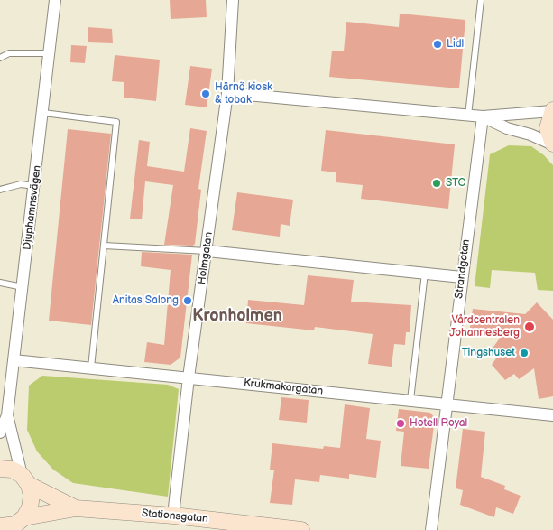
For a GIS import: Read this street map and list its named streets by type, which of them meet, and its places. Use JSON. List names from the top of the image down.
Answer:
{
  "streets": {
    "main road": ["Stationsgatan"],
    "street": [
      "Djuphamnsvägen",
      "Holmgatan",
      "Strandgatan",
      "Krukmakargatan"
    ]
  },
  "crossings": [
    ["Djuphamnsvägen", "Krukmakargatan"],
    ["Djuphamnsvägen", "Stationsgatan"],
    ["Holmgatan", "Krukmakargatan"],
    ["Holmgatan", "Stationsgatan"],
    ["Strandgatan", "Krukmakargatan"]
  ],
  "districts": ["Kronholmen"],
  "places": [
    "Lidl",
    "Härnö kiosk & tobak",
    "STC",
    "Anitas Salong",
    "Vårdcentralen Johannesberg",
    "Tingshuset",
    "Hotell Royal"
  ]
}
